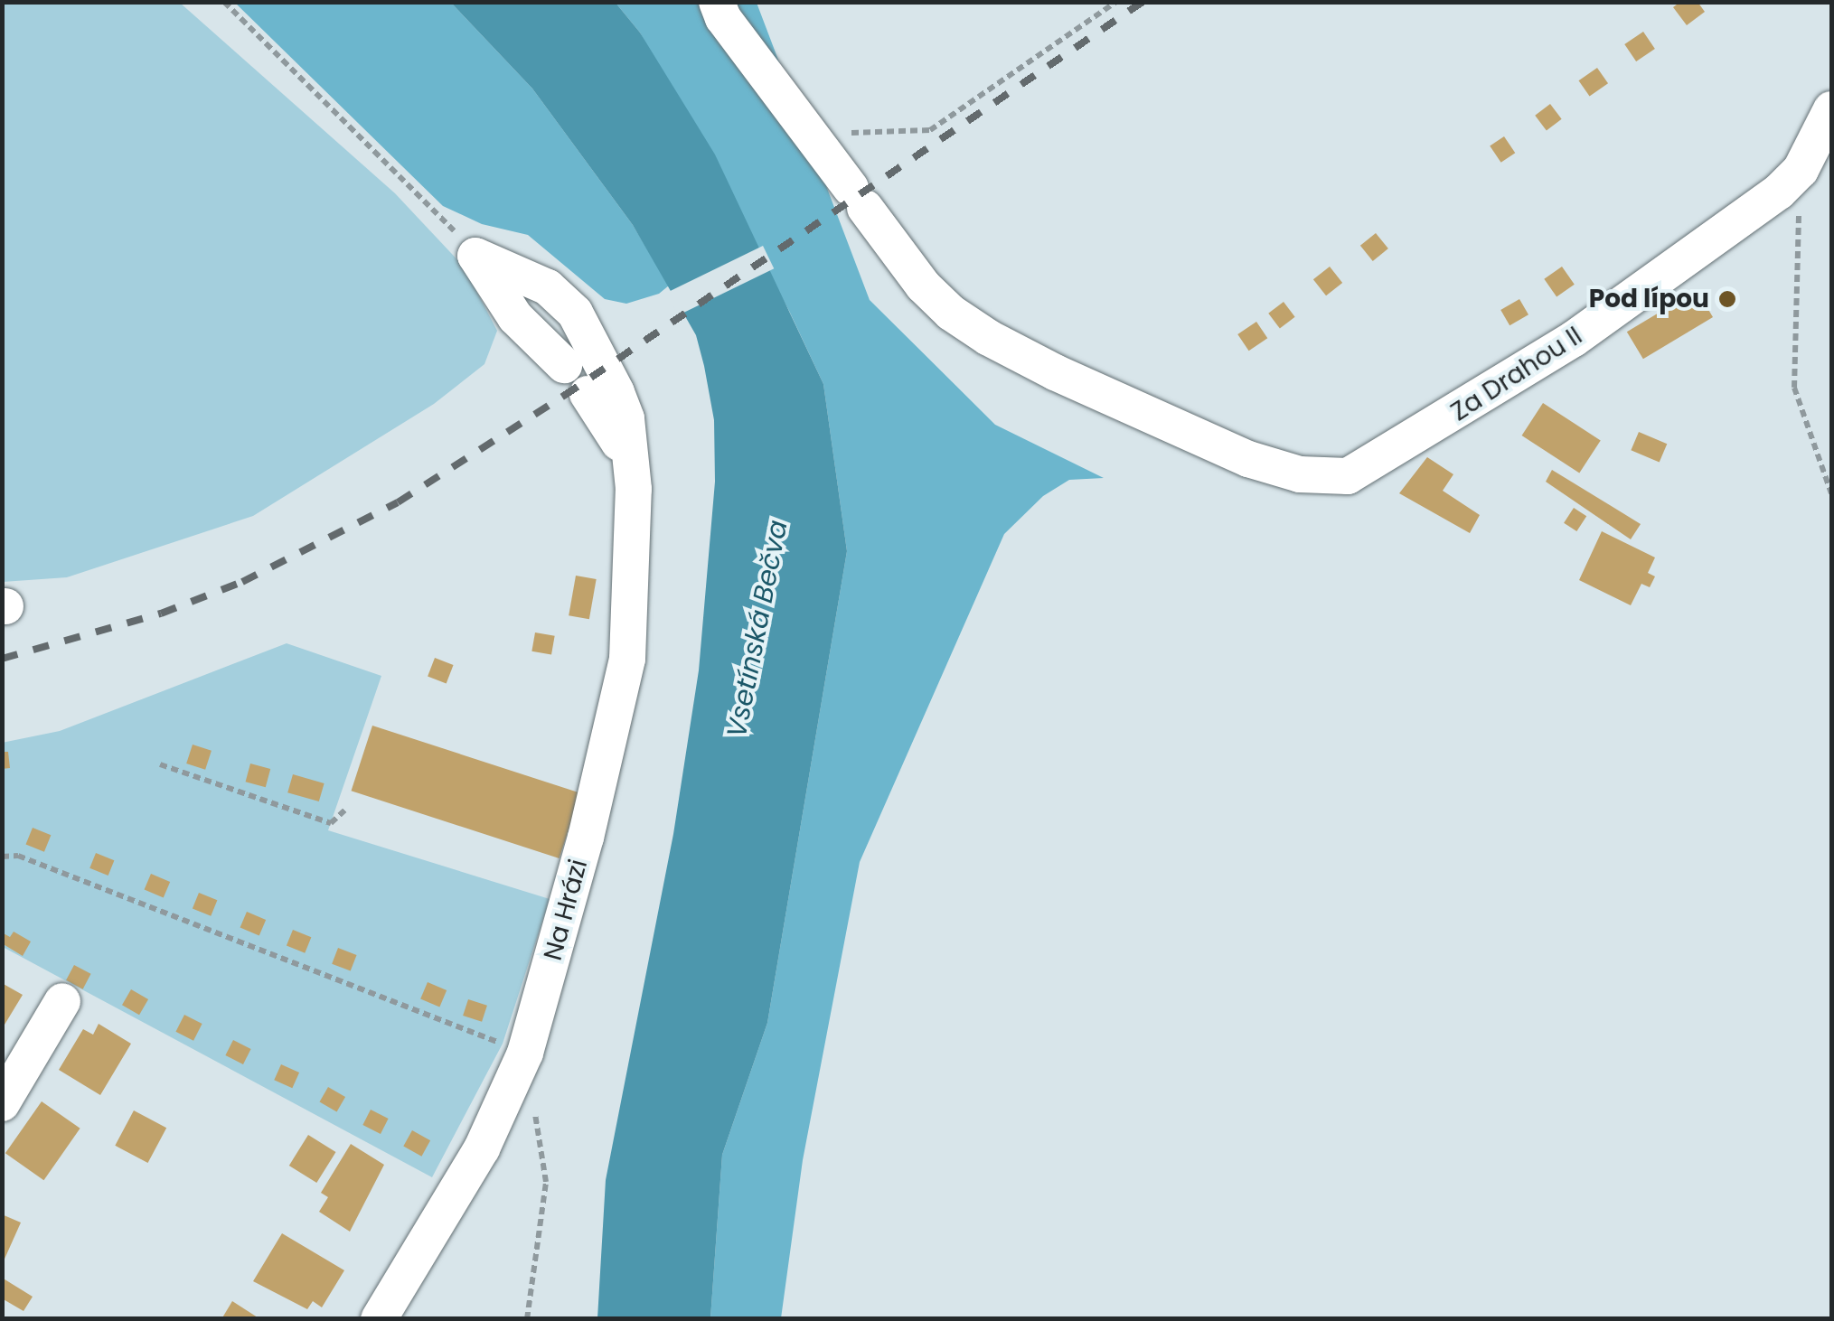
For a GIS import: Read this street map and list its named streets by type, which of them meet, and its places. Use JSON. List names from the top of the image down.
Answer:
{
  "streets": {
    "street": ["Za Drahou II", "Na Hrázi"]
  },
  "water": ["Vsetínská Bečva"],
  "places": ["Pod lípou"]
}
